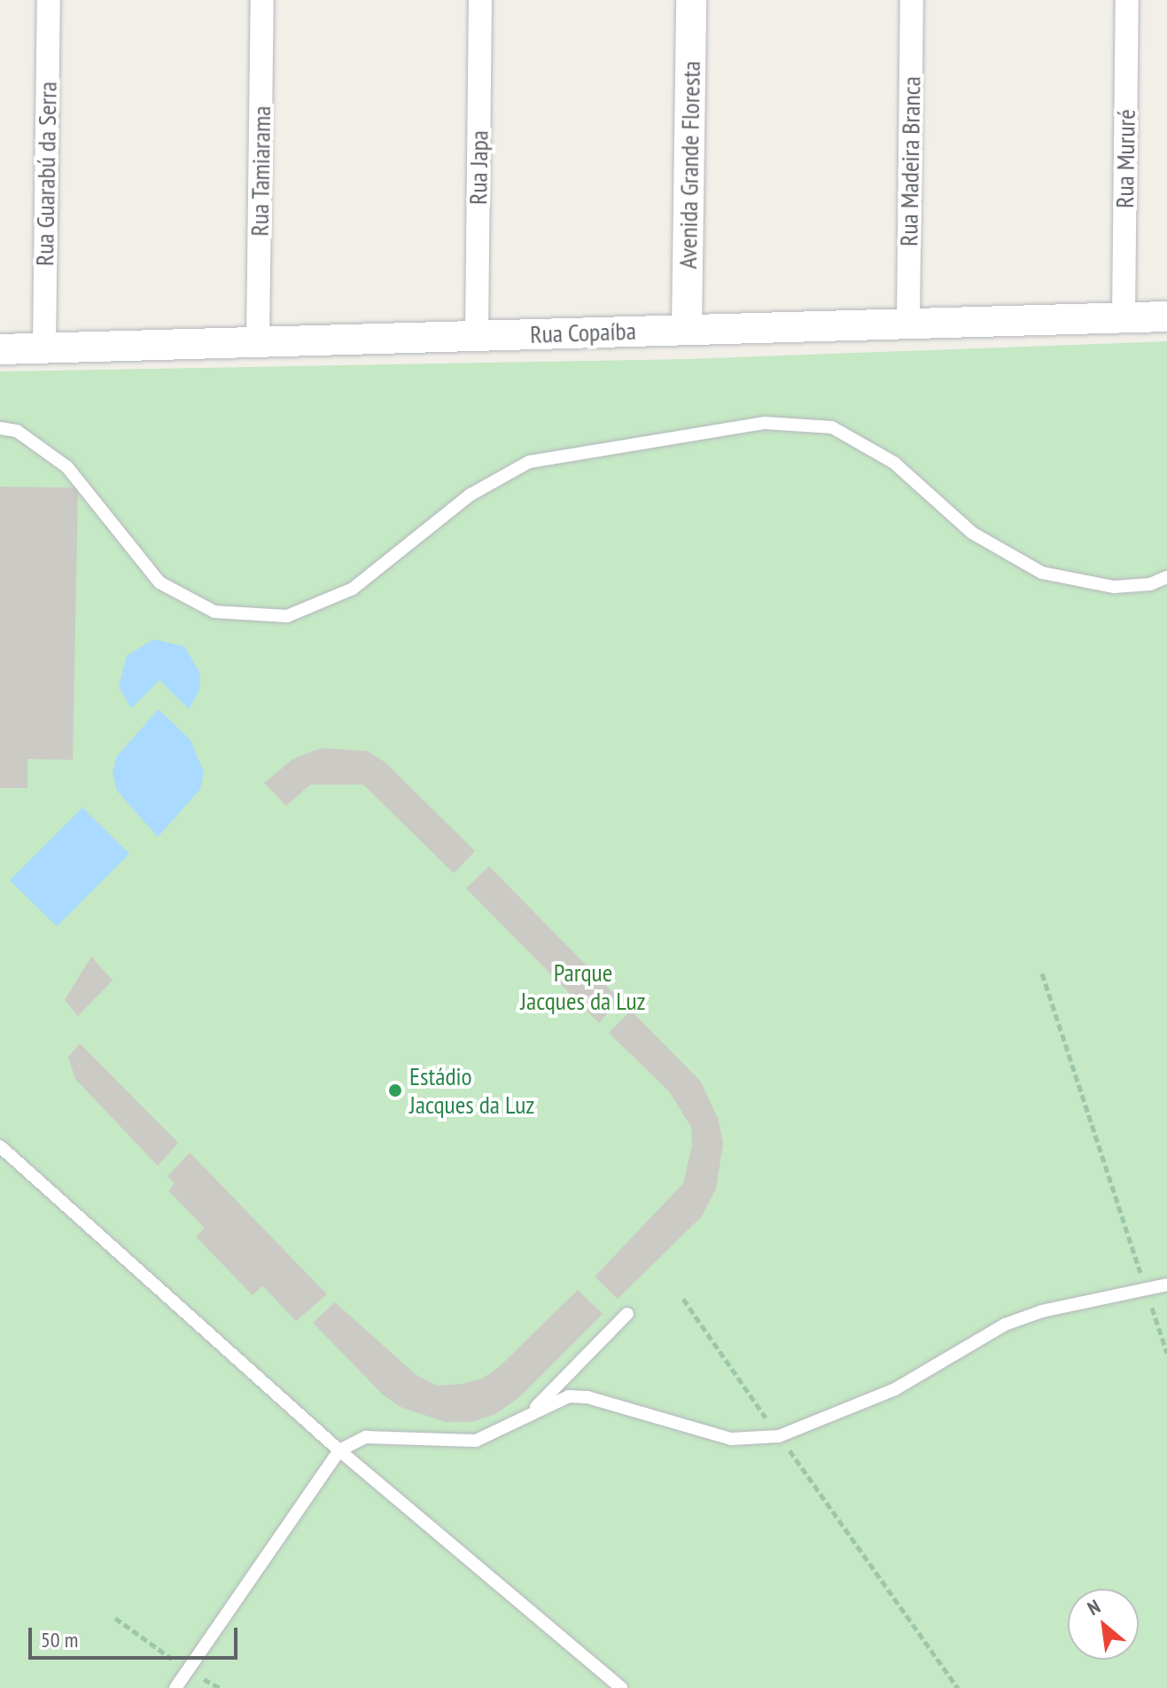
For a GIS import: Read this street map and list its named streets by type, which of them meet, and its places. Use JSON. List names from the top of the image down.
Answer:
{
  "streets": {
    "street": [
      "Rua Mururé",
      "Rua Madeira Branca",
      "Avenida Grande Floresta",
      "Rua Japa",
      "Rua Tamiarama",
      "Rua Guarabú da Serra",
      "Rua Copaíba"
    ]
  },
  "crossings": [
    ["Rua Mururé", "Rua Copaíba"],
    ["Rua Madeira Branca", "Rua Copaíba"],
    ["Avenida Grande Floresta", "Rua Copaíba"],
    ["Rua Japa", "Rua Copaíba"],
    ["Rua Tamiarama", "Rua Copaíba"],
    ["Rua Guarabú da Serra", "Rua Copaíba"]
  ],
  "parks": ["Parque Jacques da Luz"],
  "places": ["Estádio Jacques da Luz"],
  "scale_bar": "50 m",
  "north": "top left"
}
